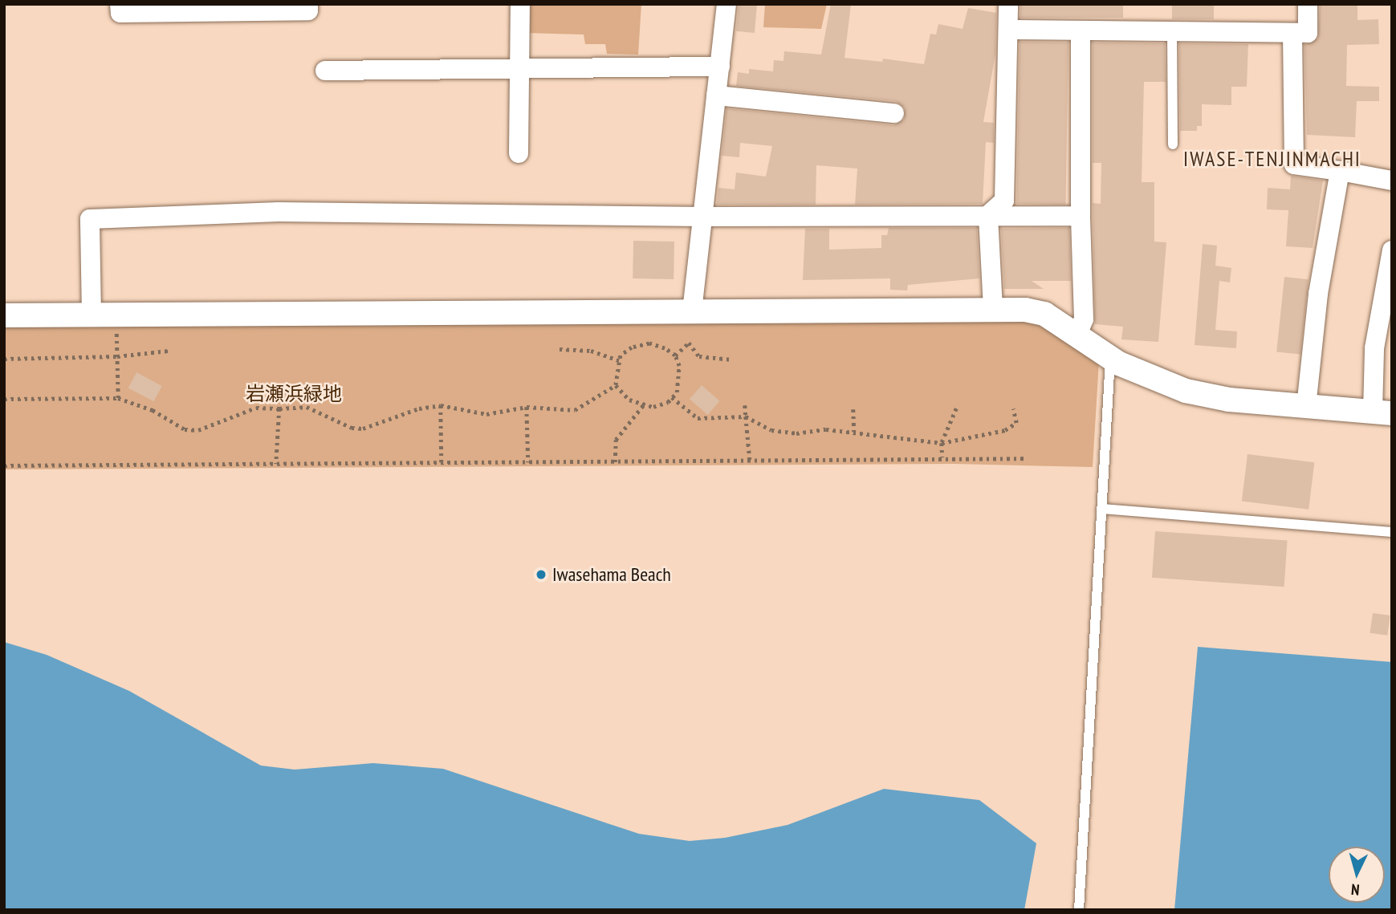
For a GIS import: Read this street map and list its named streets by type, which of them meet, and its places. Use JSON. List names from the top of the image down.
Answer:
{
  "districts": ["IWASE-TENJINMACHI"],
  "parks": ["岩瀬浜緑地"],
  "places": ["Iwasehama Beach"],
  "north": "bottom"
}
